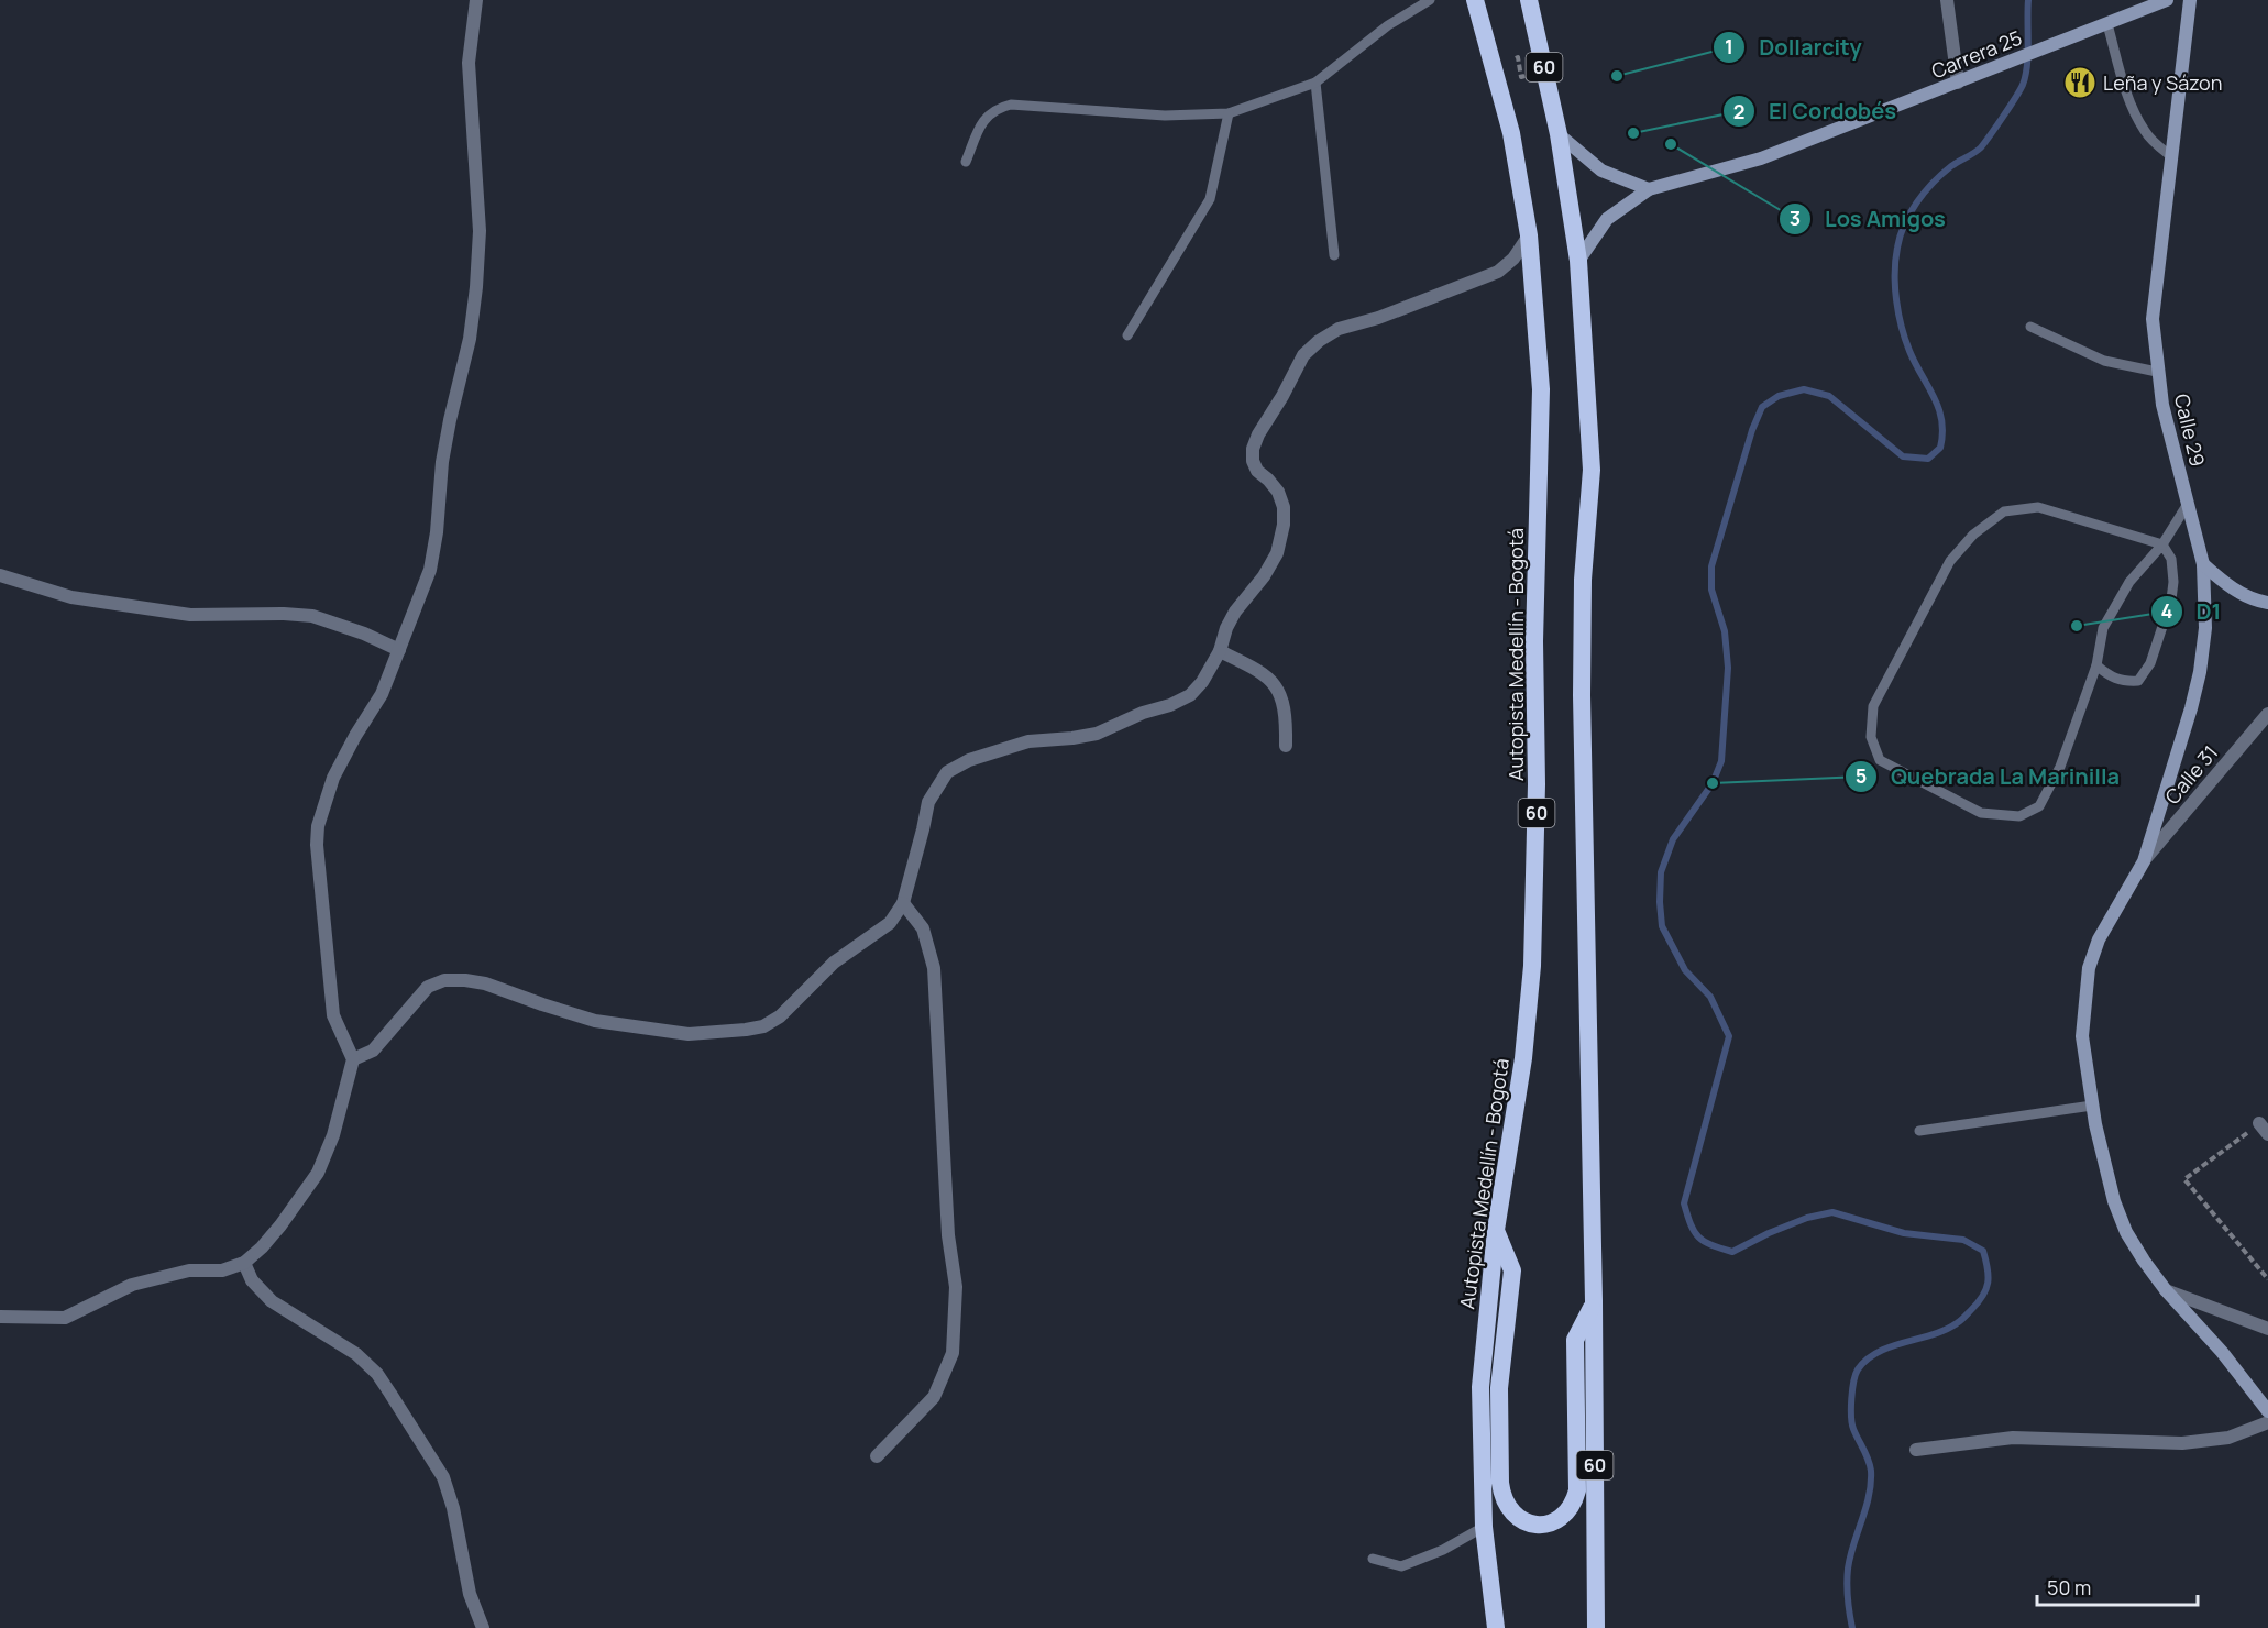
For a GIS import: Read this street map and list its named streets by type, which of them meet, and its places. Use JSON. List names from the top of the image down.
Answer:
{
  "streets": {
    "highway": ["60", "Autopista Medellín - Bogotá"],
    "main road": ["Carrera 25", "Calle 29"],
    "street": ["Calle 31"]
  },
  "crossings": [
    ["Carrera 25", "60"],
    ["Calle 29", "Calle 31"]
  ],
  "places": {
    "other": [
      "Dollarcity",
      "El Cordobés",
      "Los Amigos",
      "D1",
      "Quebrada La Marinilla"
    ],
    "restaurant": ["Leña y Sázon"]
  },
  "scale_bar": "50 m"
}
